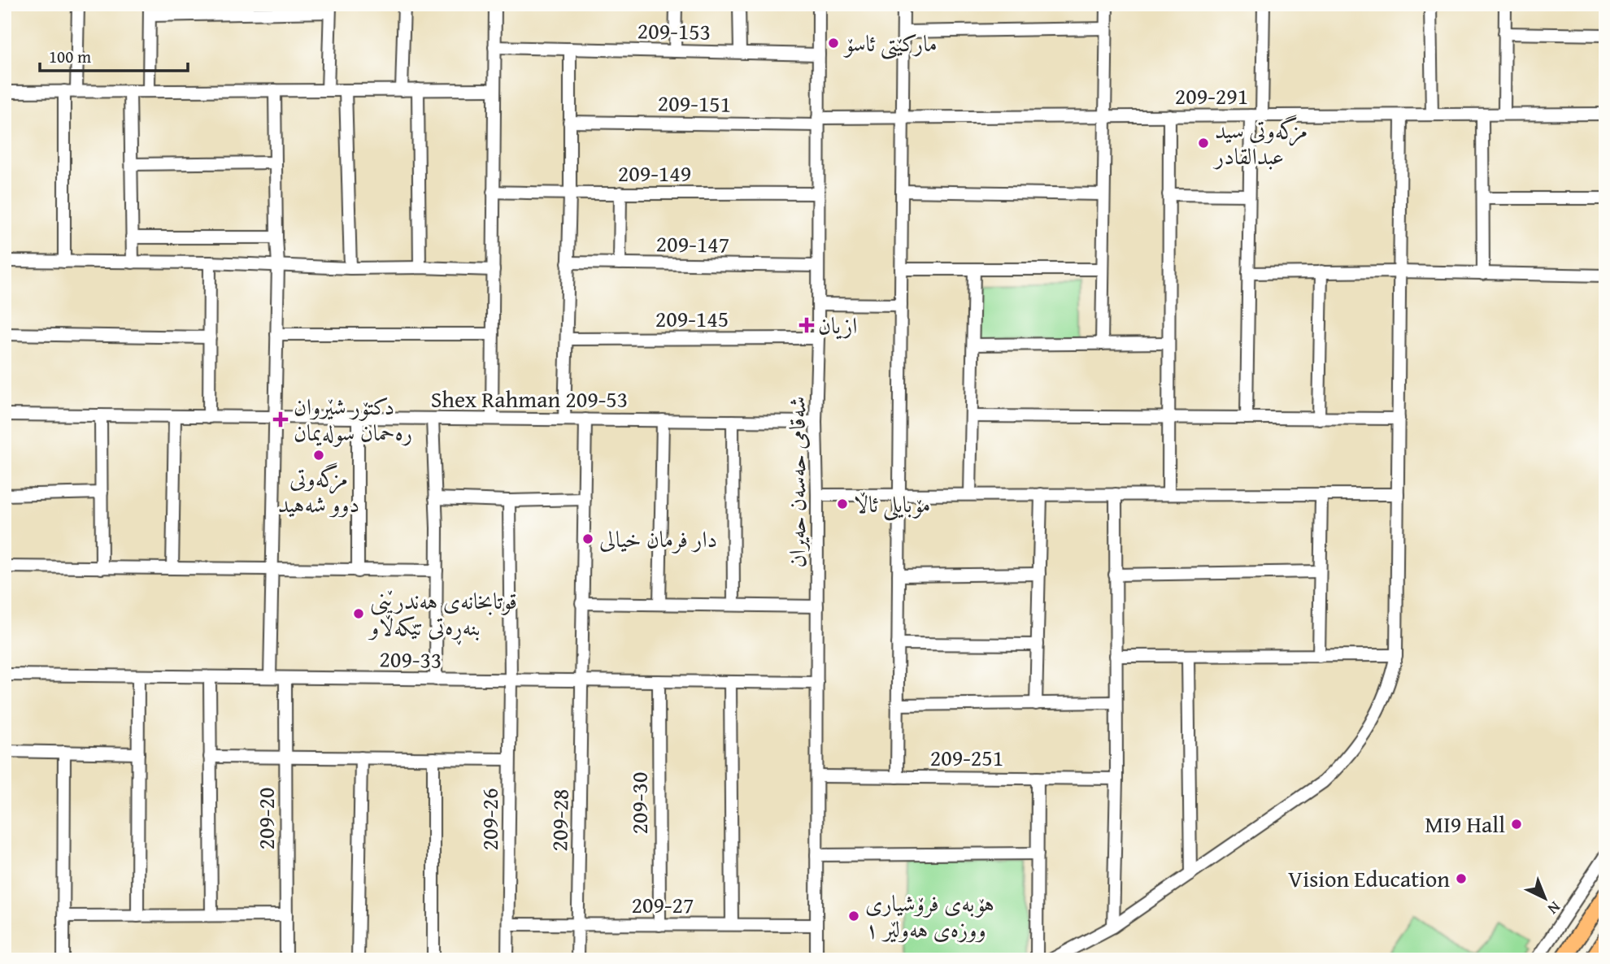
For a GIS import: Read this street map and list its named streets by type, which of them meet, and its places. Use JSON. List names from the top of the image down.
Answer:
{
  "streets": {
    "street": [
      "209-153",
      "209-291",
      "209-151",
      "209-149",
      "209-147",
      "209-145",
      "Shex Rahman 209-53",
      "شەقامی حەسەن حەیران",
      "209-33",
      "209-251",
      "209-30",
      "209-20",
      "209-26",
      "209-28",
      "209-27"
    ]
  },
  "crossings": [
    ["209-153", "شەقامی حەسەن حەیران"],
    ["209-291", "209-151"],
    ["209-291", "شەقامی حەسەن حەیران"],
    ["209-151", "شەقامی حەسەن حەیران"],
    ["209-149", "شەقامی حەسەن حەیران"],
    ["209-147", "شەقامی حەسەن حەیران"],
    ["209-145", "شەقامی حەسەن حەیران"],
    ["Shex Rahman 209-53", "شەقامی حەسەن حەیران"],
    ["Shex Rahman 209-53", "209-28"],
    ["شەقامی حەسەن حەیران", "209-33"],
    ["شەقامی حەسەن حەیران", "209-251"],
    ["شەقامی حەسەن حەیران", "209-27"],
    ["209-33", "209-30"],
    ["209-33", "209-20"],
    ["209-33", "209-26"],
    ["209-33", "209-28"],
    ["209-30", "209-27"],
    ["209-26", "209-27"],
    ["209-28", "209-27"]
  ],
  "places": {
    "other": [
      "مارکێتی ئاسۆ",
      "مزگەوتی سید عبدالقادر",
      "مزگەوتی دوو شەهید",
      "مۆبایلی ئاڵا",
      "دار فرمان خیالی",
      "قوتابخانەی هەندرێنی بنەڕەتی تێکەڵاو",
      "MI9 Hall",
      "Vision Education",
      "هۆبەی فرۆشیاری ووزەی هەولێر ١"
    ],
    "health": ["ازيان", "دکتۆر شێروان رەحمان سولەیمان"]
  },
  "scale_bar": "100 m",
  "north": "bottom right"
}
